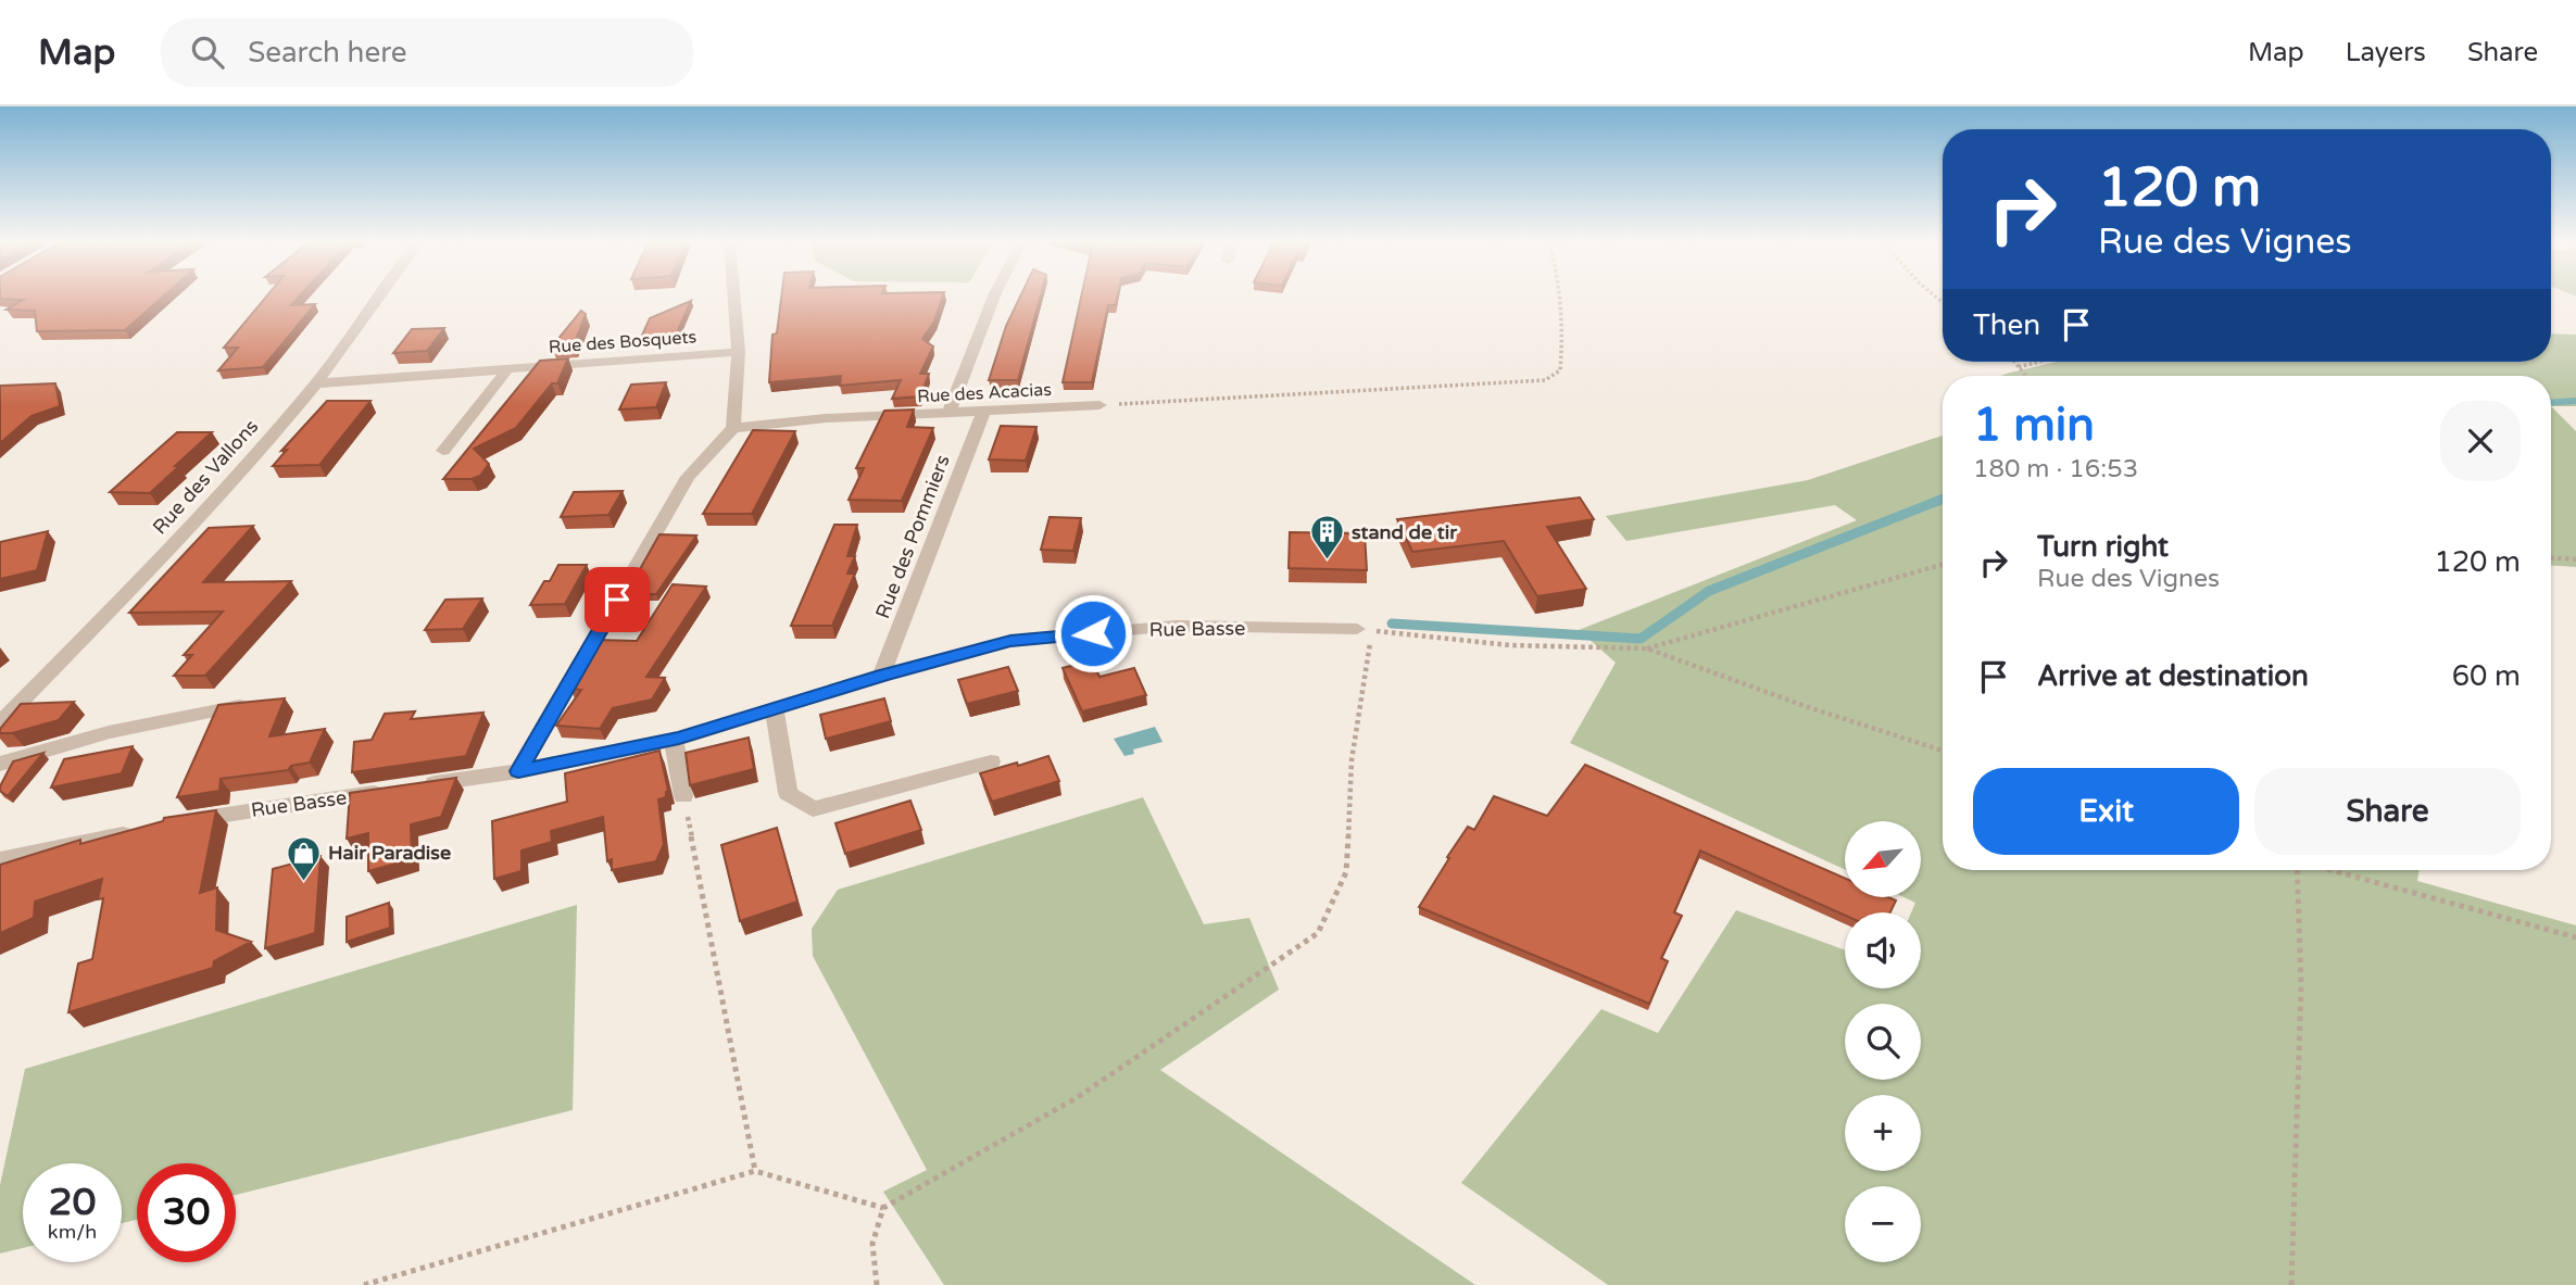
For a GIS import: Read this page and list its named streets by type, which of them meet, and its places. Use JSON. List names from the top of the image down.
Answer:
{
  "streets": {
    "street": [
      "Rue des Bosquets",
      "Rue des Acacias",
      "Rue des Vallons",
      "Rue des Pommiers",
      "Rue Basse"
    ]
  },
  "crossings": [
    ["Rue des Bosquets", "Rue des Vallons"],
    ["Rue des Acacias", "Rue des Pommiers"],
    ["Rue des Pommiers", "Rue Basse"]
  ],
  "places": {
    "building": ["stand de tir"],
    "shop": ["Hair Paradise"]
  },
  "north": "bottom left",
  "page": {
    "header": "Map",
    "search": "Search here",
    "nav": ["Map", "Layers", "Share"],
    "turn": ["120 m", "Rue des Vignes"],
    "then": "Then",
    "heading": ["1 min", "180 m · 16:53"],
    "list": [
      {
        "name": "Turn right",
        "note": "Rue des Vignes",
        "value": "120 m"
      },
      {
        "name": "Arrive at destination",
        "value": "60 m"
      }
    ],
    "buttons": ["Exit", "Share"],
    "map_buttons": ["+", "−"],
    "speed": "20 km/h",
    "limit": "30"
  }
}
